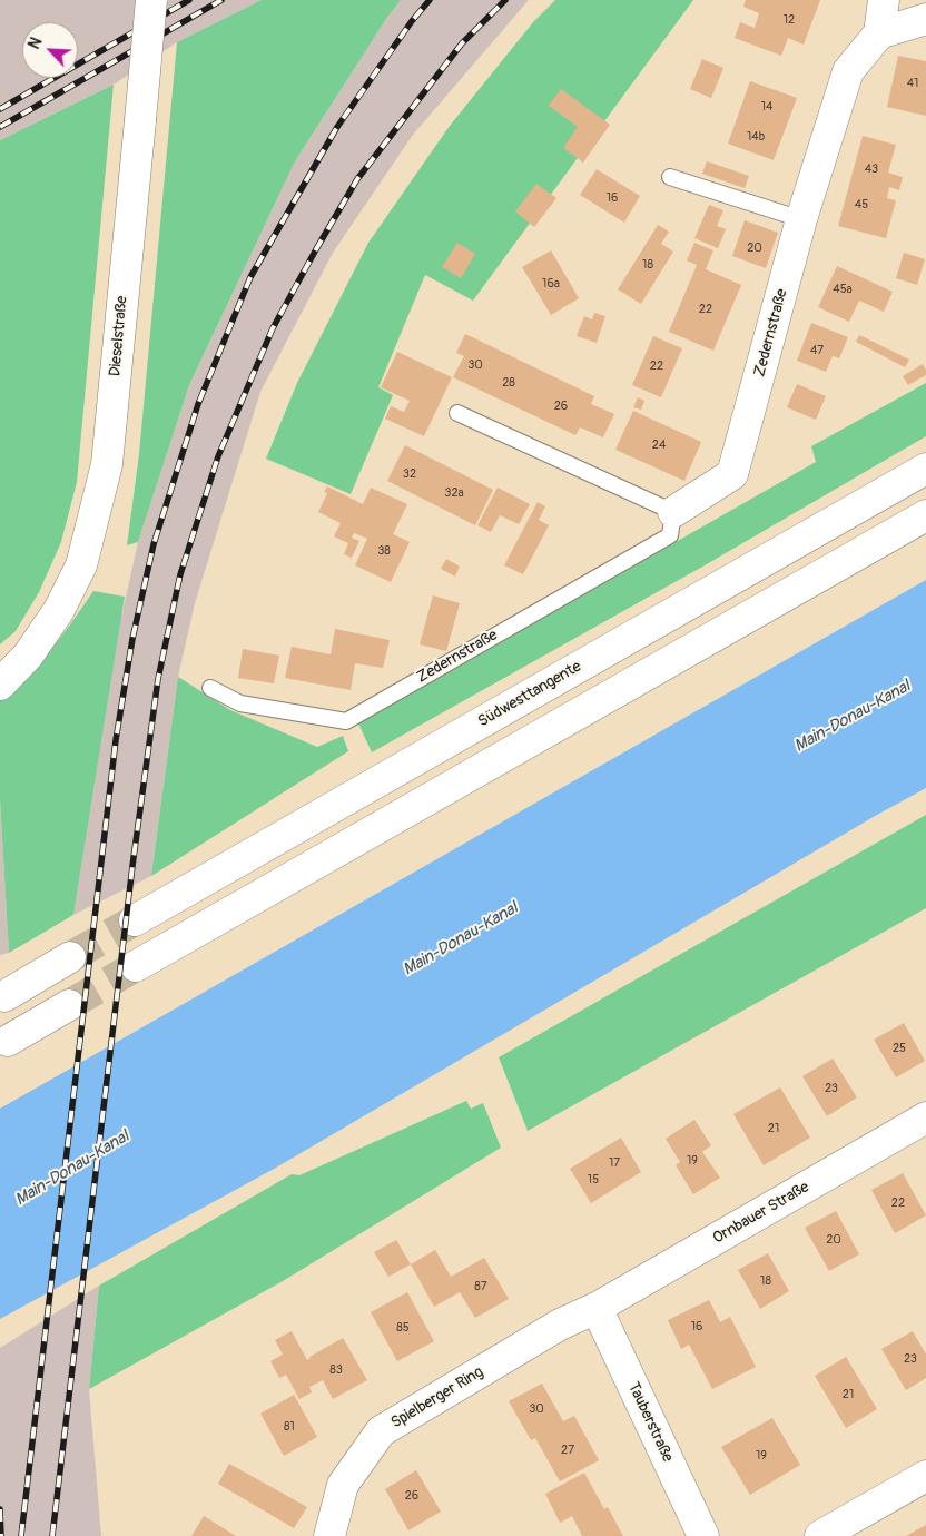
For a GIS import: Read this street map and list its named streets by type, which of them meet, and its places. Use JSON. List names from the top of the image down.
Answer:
{
  "streets": {
    "main road": [
      "Zedernstraße",
      "Dieselstraße",
      "Südwesttangente",
      "Ornbauer Straße",
      "Spielberger Ring",
      "Tauberstraße"
    ]
  },
  "crossings": [
    ["Ornbauer Straße", "Spielberger Ring"],
    ["Ornbauer Straße", "Tauberstraße"],
    ["Spielberger Ring", "Tauberstraße"]
  ],
  "water": ["Main-Donau-Kanal"],
  "house_numbers": [
    "12",
    "41",
    "14",
    "14b",
    "43",
    "16",
    "45",
    "20",
    "18",
    "16a",
    "45a",
    "22",
    "47",
    "30",
    "22",
    "28",
    "26",
    "24",
    "32",
    "32a",
    "38",
    "25",
    "23",
    "21",
    "19",
    "17",
    "15",
    "22",
    "20",
    "18",
    "87",
    "16",
    "85",
    "23",
    "83",
    "21",
    "30",
    "81",
    "27",
    "19",
    "26"
  ],
  "north": "top left"
}
